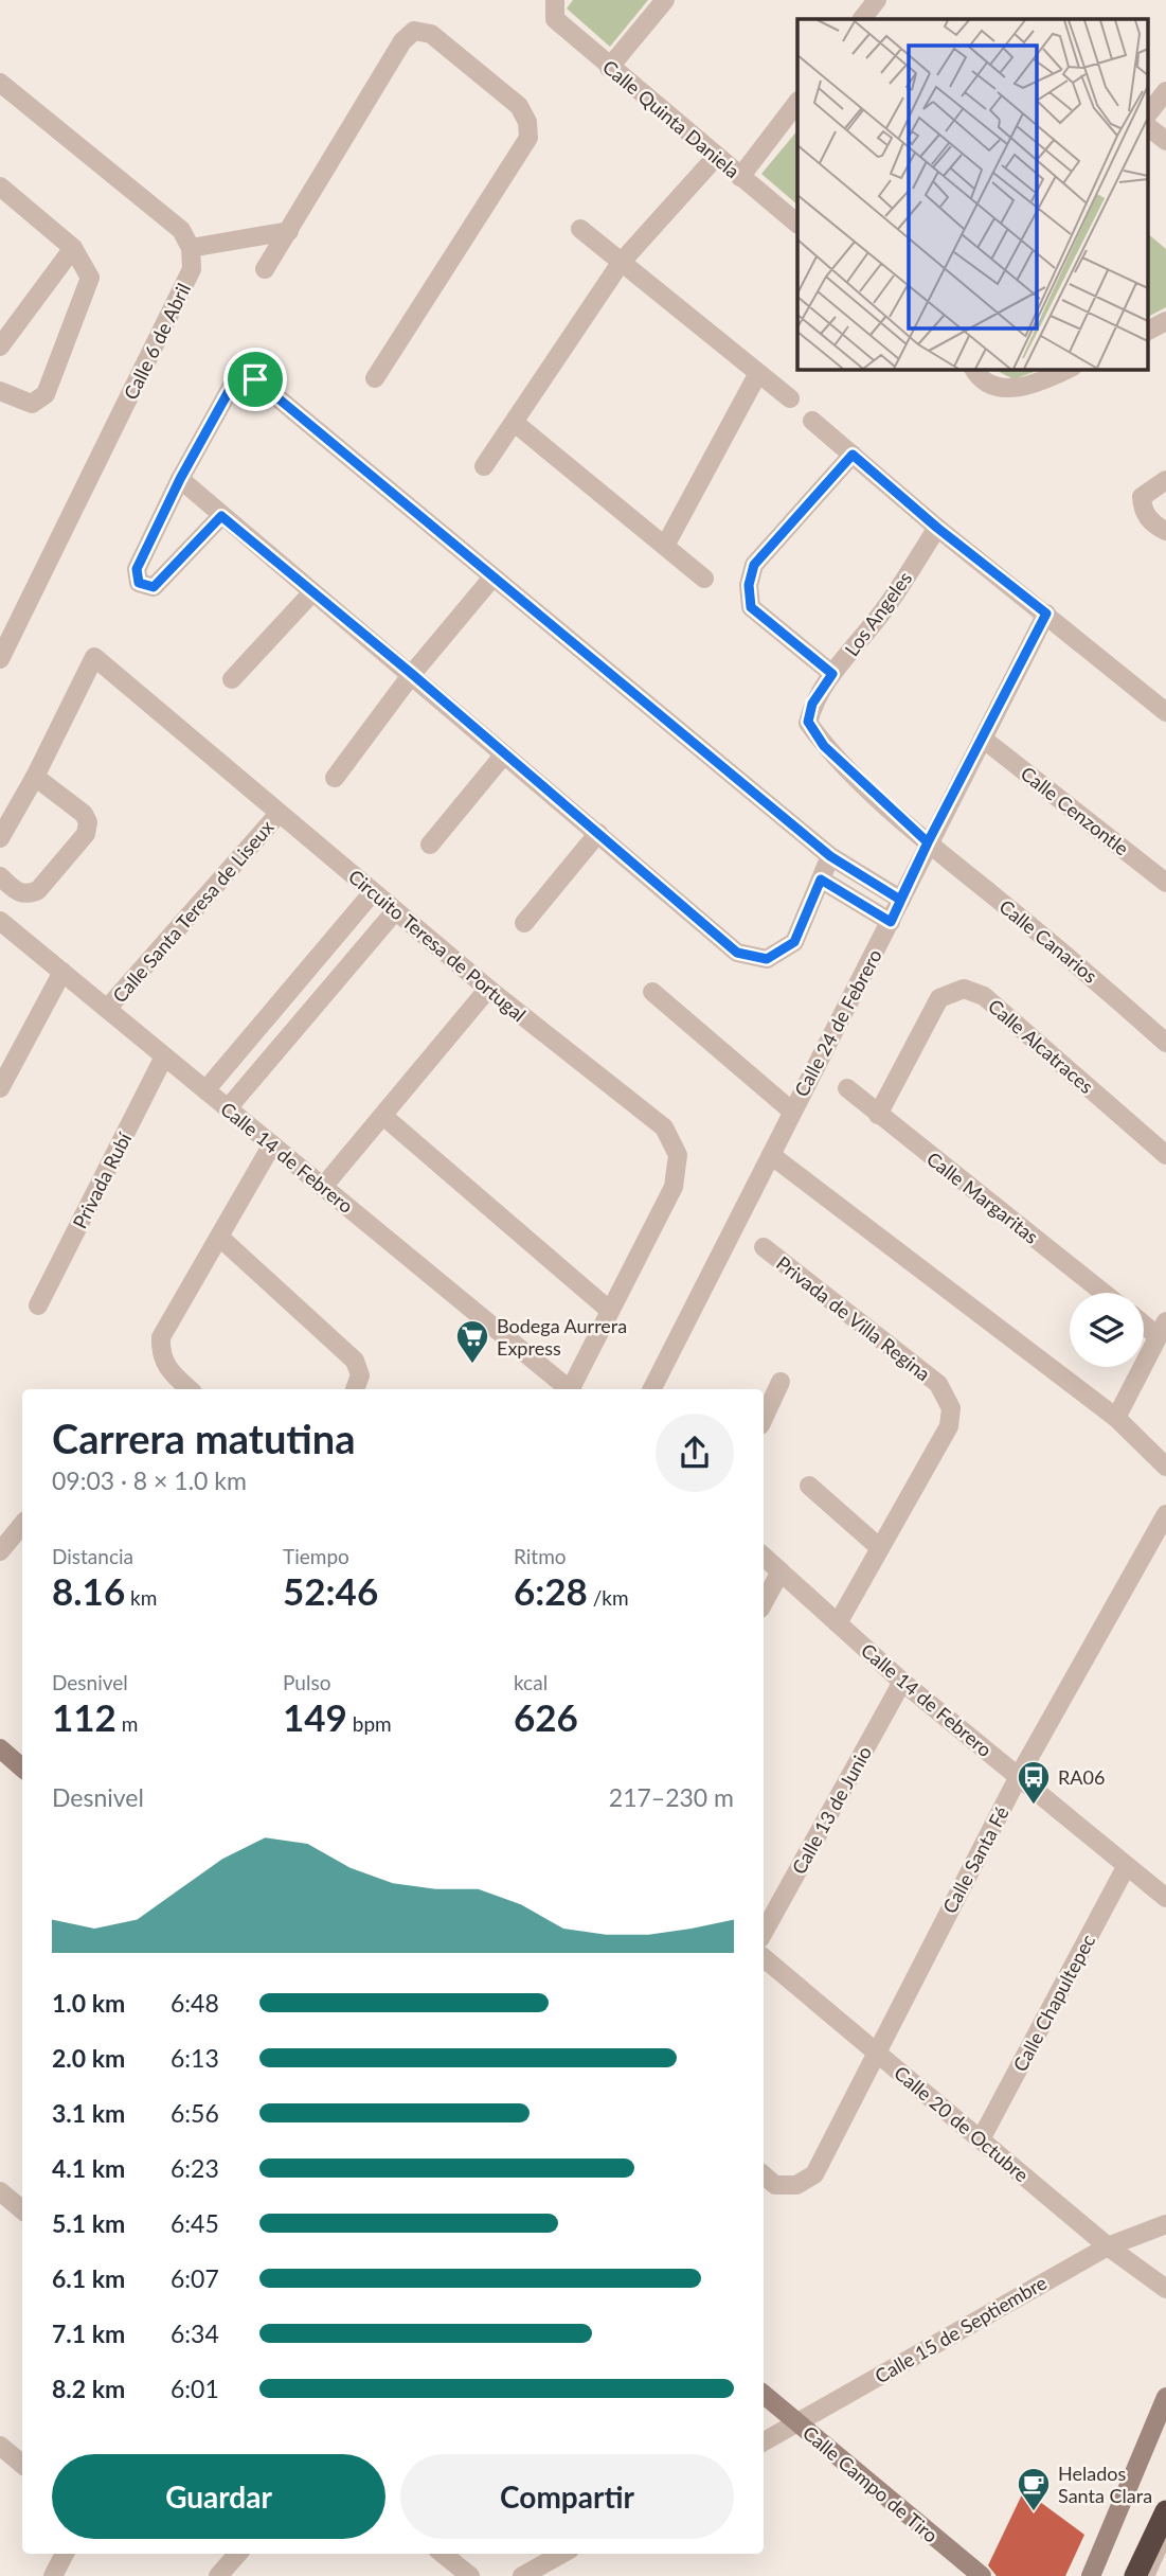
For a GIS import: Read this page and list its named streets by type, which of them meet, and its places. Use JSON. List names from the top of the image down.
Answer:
{
  "streets": {
    "street": [
      "Calle Quinta Daniela",
      "Calle 6 de Abril",
      "Los Angeles",
      "Calle Cenzontle",
      "Calle Santa Teresa de Liseux",
      "Calle Canarios",
      "Circuito Teresa de Portugal",
      "Calle 24 de Febrero",
      "Calle Alcatraces",
      "Calle 14 de Febrero",
      "Privada Rubí",
      "Calle Margaritas",
      "Privada de Villa Regina",
      "Calle 13 de Junio",
      "Calle Santa Fé",
      "Calle Chapultepec",
      "Calle 20 de Octubre",
      "Calle 15 de Septiembre",
      "Calle Campo de Tiro"
    ]
  },
  "crossings": [
    ["Los Angeles", "Calle Canarios"],
    ["Calle Cenzontle", "Calle 24 de Febrero"],
    ["Calle Santa Teresa de Liseux", "Circuito Teresa de Portugal"],
    ["Calle Santa Teresa de Liseux", "Calle 14 de Febrero"],
    ["Calle Canarios", "Calle 24 de Febrero"],
    ["Calle Alcatraces", "Calle Margaritas"],
    ["Calle 14 de Febrero", "Privada Rubí"],
    ["Calle 14 de Febrero", "Privada de Villa Regina"],
    ["Calle 14 de Febrero", "Calle 13 de Junio"],
    ["Calle 14 de Febrero", "Calle Santa Fé"],
    ["Calle 14 de Febrero", "Calle Chapultepec"],
    ["Calle Santa Fé", "Calle 20 de Octubre"],
    ["Calle Chapultepec", "Calle 20 de Octubre"],
    ["Calle 20 de Octubre", "Calle 15 de Septiembre"],
    ["Calle 15 de Septiembre", "Calle Campo de Tiro"]
  ],
  "places": {
    "supermarket": ["Bodega Aurrera Express"],
    "bus stop": ["RA06"],
    "cafe": ["Helados Santa Clara"]
  },
  "page": {
    "heading": ["Carrera matutina", "09:03 · 8 × 1.0 km"],
    "stats": [
      ["Distancia", "8.16 km"],
      ["Tiempo", "52:46"],
      ["Ritmo", "6:28 /km"],
      ["Desnivel", "112 m"],
      ["Pulso", "149 bpm"],
      ["kcal", "626"]
    ],
    "chart": ["Desnivel", "217–230 m"],
    "list": [
      {
        "name": "1.0 km",
        "note": "6:48"
      },
      {
        "name": "2.0 km",
        "note": "6:13"
      },
      {
        "name": "3.1 km",
        "note": "6:56"
      },
      {
        "name": "4.1 km",
        "note": "6:23"
      },
      {
        "name": "5.1 km",
        "note": "6:45"
      },
      {
        "name": "6.1 km",
        "note": "6:07"
      },
      {
        "name": "7.1 km",
        "note": "6:34"
      },
      {
        "name": "8.2 km",
        "note": "6:01"
      }
    ],
    "buttons": ["Guardar", "Compartir"]
  }
}
